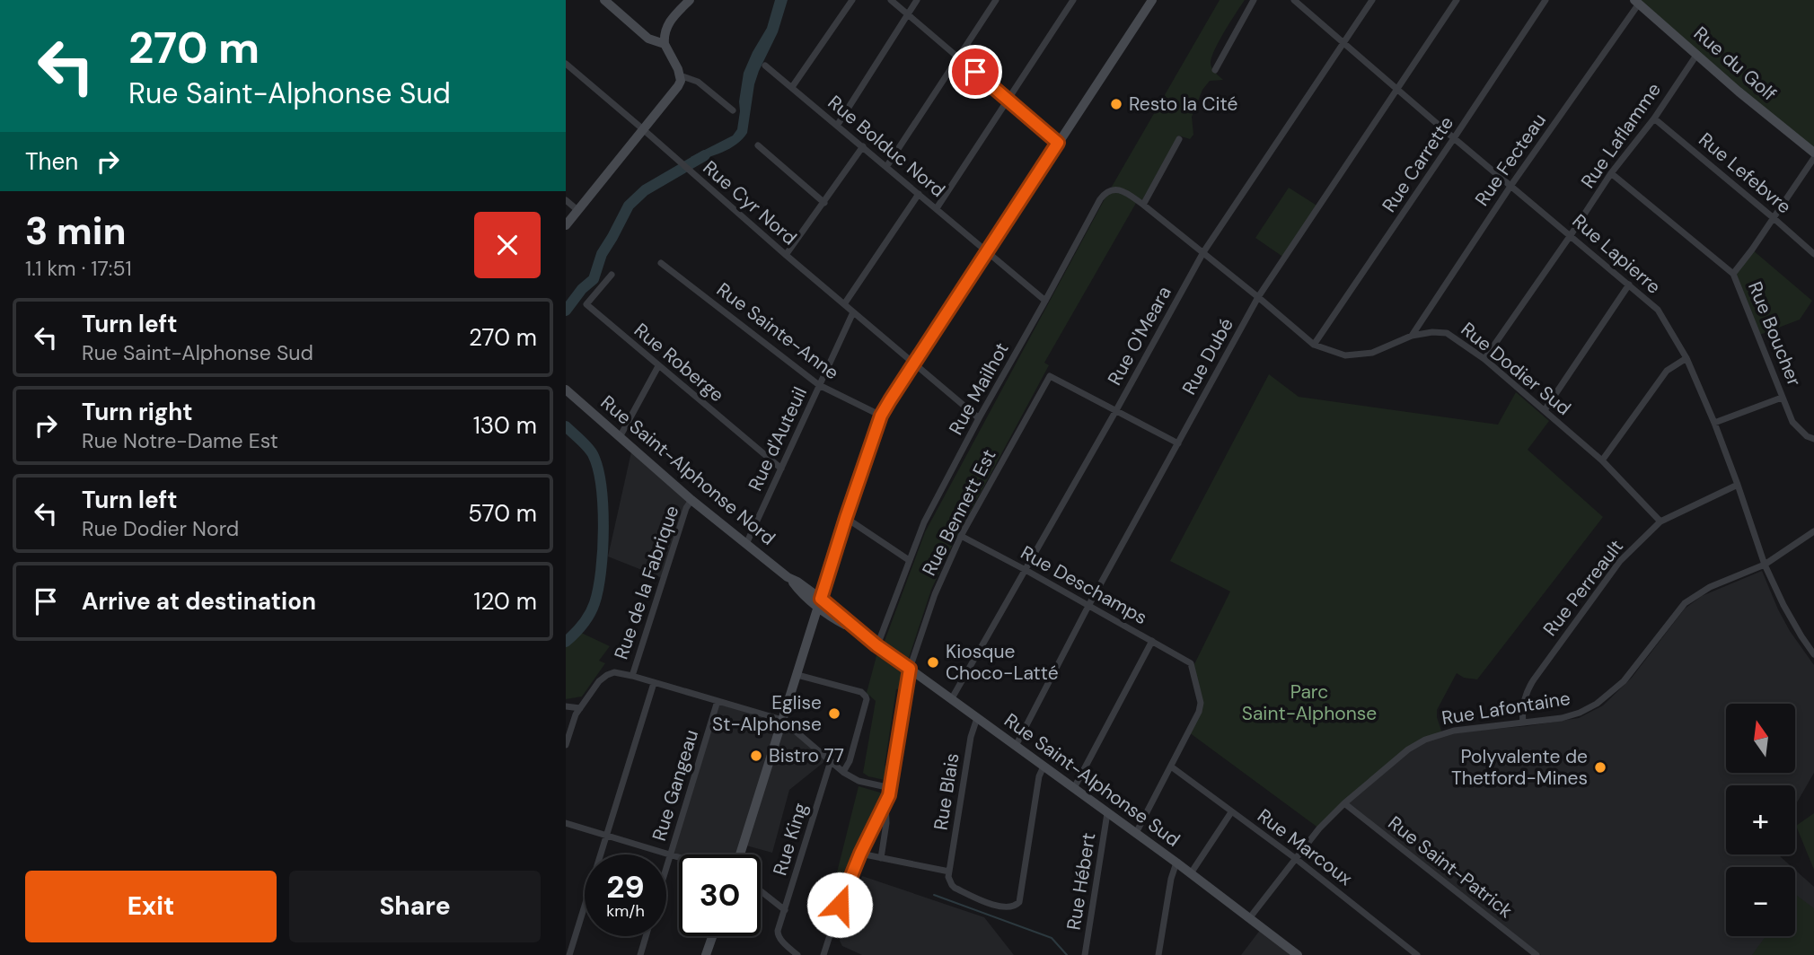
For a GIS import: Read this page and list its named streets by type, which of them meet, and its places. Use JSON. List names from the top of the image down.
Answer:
{
  "streets": {
    "street": [
      "Rue du Golf",
      "Rue Laflamme",
      "Rue Bolduc Nord",
      "Rue Fecteau",
      "Rue Carrette",
      "Rue Lefebvre",
      "Rue Cyr Nord",
      "Rue Lapierre",
      "Rue Sainte-Anne",
      "Rue Boucher",
      "Rue O'Meara",
      "Rue Dubé",
      "Rue Roberge",
      "Rue Dodier Sud",
      "Rue Mailhot",
      "Rue d'Auteuil",
      "Rue Saint-Alphonse Nord",
      "Rue Bennett Est",
      "Rue de la Fabrique",
      "Rue Deschamps",
      "Rue Perreault",
      "Rue Lafontaine",
      "Rue Saint-Alphonse Sud",
      "Rue Gangeau",
      "Rue Blais",
      "Rue King",
      "Rue Marcoux",
      "Rue Saint-Patrick",
      "Rue Hébert"
    ]
  },
  "crossings": [
    ["Rue du Golf", "Rue Laflamme"],
    ["Rue du Golf", "Rue Fecteau"],
    ["Rue Laflamme", "Rue Lefebvre"],
    ["Rue Laflamme", "Rue Lapierre"],
    ["Rue Laflamme", "Rue Boucher"],
    ["Rue Laflamme", "Rue Dodier Sud"],
    ["Rue Bolduc Nord", "Rue Mailhot"],
    ["Rue Fecteau", "Rue Lapierre"],
    ["Rue Fecteau", "Rue Dodier Sud"],
    ["Rue Carrette", "Rue Lapierre"],
    ["Rue Carrette", "Rue Dodier Sud"],
    ["Rue Cyr Nord", "Rue Mailhot"],
    ["Rue Cyr Nord", "Rue d'Auteuil"],
    ["Rue Lapierre", "Rue O'Meara"],
    ["Rue Lapierre", "Rue Dubé"],
    ["Rue Lapierre", "Rue Perreault"],
    ["Rue Lapierre", "Rue Lafontaine"],
    ["Rue Sainte-Anne", "Rue d'Auteuil"],
    ["Rue O'Meara", "Rue Dodier Sud"],
    ["Rue O'Meara", "Rue Bennett Est"],
    ["Rue O'Meara", "Rue Deschamps"],
    ["Rue O'Meara", "Rue Saint-Alphonse Sud"],
    ["Rue Dubé", "Rue Dodier Sud"],
    ["Rue Dubé", "Rue Deschamps"],
    ["Rue Dubé", "Rue Saint-Alphonse Sud"],
    ["Rue Roberge", "Rue d'Auteuil"],
    ["Rue Dodier Sud", "Rue Mailhot"],
    ["Rue Dodier Sud", "Rue Perreault"],
    ["Rue Mailhot", "Rue Saint-Alphonse Sud"],
    ["Rue d'Auteuil", "Rue Saint-Alphonse Nord"],
    ["Rue Saint-Alphonse Nord", "Rue de la Fabrique"],
    ["Rue Saint-Alphonse Nord", "Rue Saint-Alphonse Sud"],
    ["Rue Bennett Est", "Rue Deschamps"],
    ["Rue Bennett Est", "Rue Saint-Alphonse Sud"],
    ["Rue Deschamps", "Rue Marcoux"],
    ["Rue Perreault", "Rue Lafontaine"],
    ["Rue Lafontaine", "Rue Saint-Alphonse Sud"],
    ["Rue Lafontaine", "Rue Marcoux"],
    ["Rue Lafontaine", "Rue Saint-Patrick"],
    ["Rue Saint-Alphonse Sud", "Rue Blais"],
    ["Rue Saint-Alphonse Sud", "Rue Hébert"]
  ],
  "parks": ["Parc Saint-Alphonse"],
  "places": [
    "Resto la Cité",
    "Kiosque Choco-Latté",
    "Eglise St-Alphonse",
    "Bistro 77",
    "Polyvalente de Thetford-Mines"
  ],
  "north": "top",
  "page": {
    "turn": ["270 m", "Rue Saint-Alphonse Sud"],
    "then": "Then",
    "heading": ["3 min", "1.1 km · 17:51"],
    "list": [
      {
        "name": "Turn left",
        "note": "Rue Saint-Alphonse Sud",
        "value": "270 m"
      },
      {
        "name": "Turn right",
        "note": "Rue Notre-Dame Est",
        "value": "130 m"
      },
      {
        "name": "Turn left",
        "note": "Rue Dodier Nord",
        "value": "570 m"
      },
      {
        "name": "Arrive at destination",
        "value": "120 m"
      }
    ],
    "map_buttons": ["+", "−"],
    "speed": "29 km/h",
    "limit": "30",
    "buttons": ["Exit", "Share"]
  }
}
